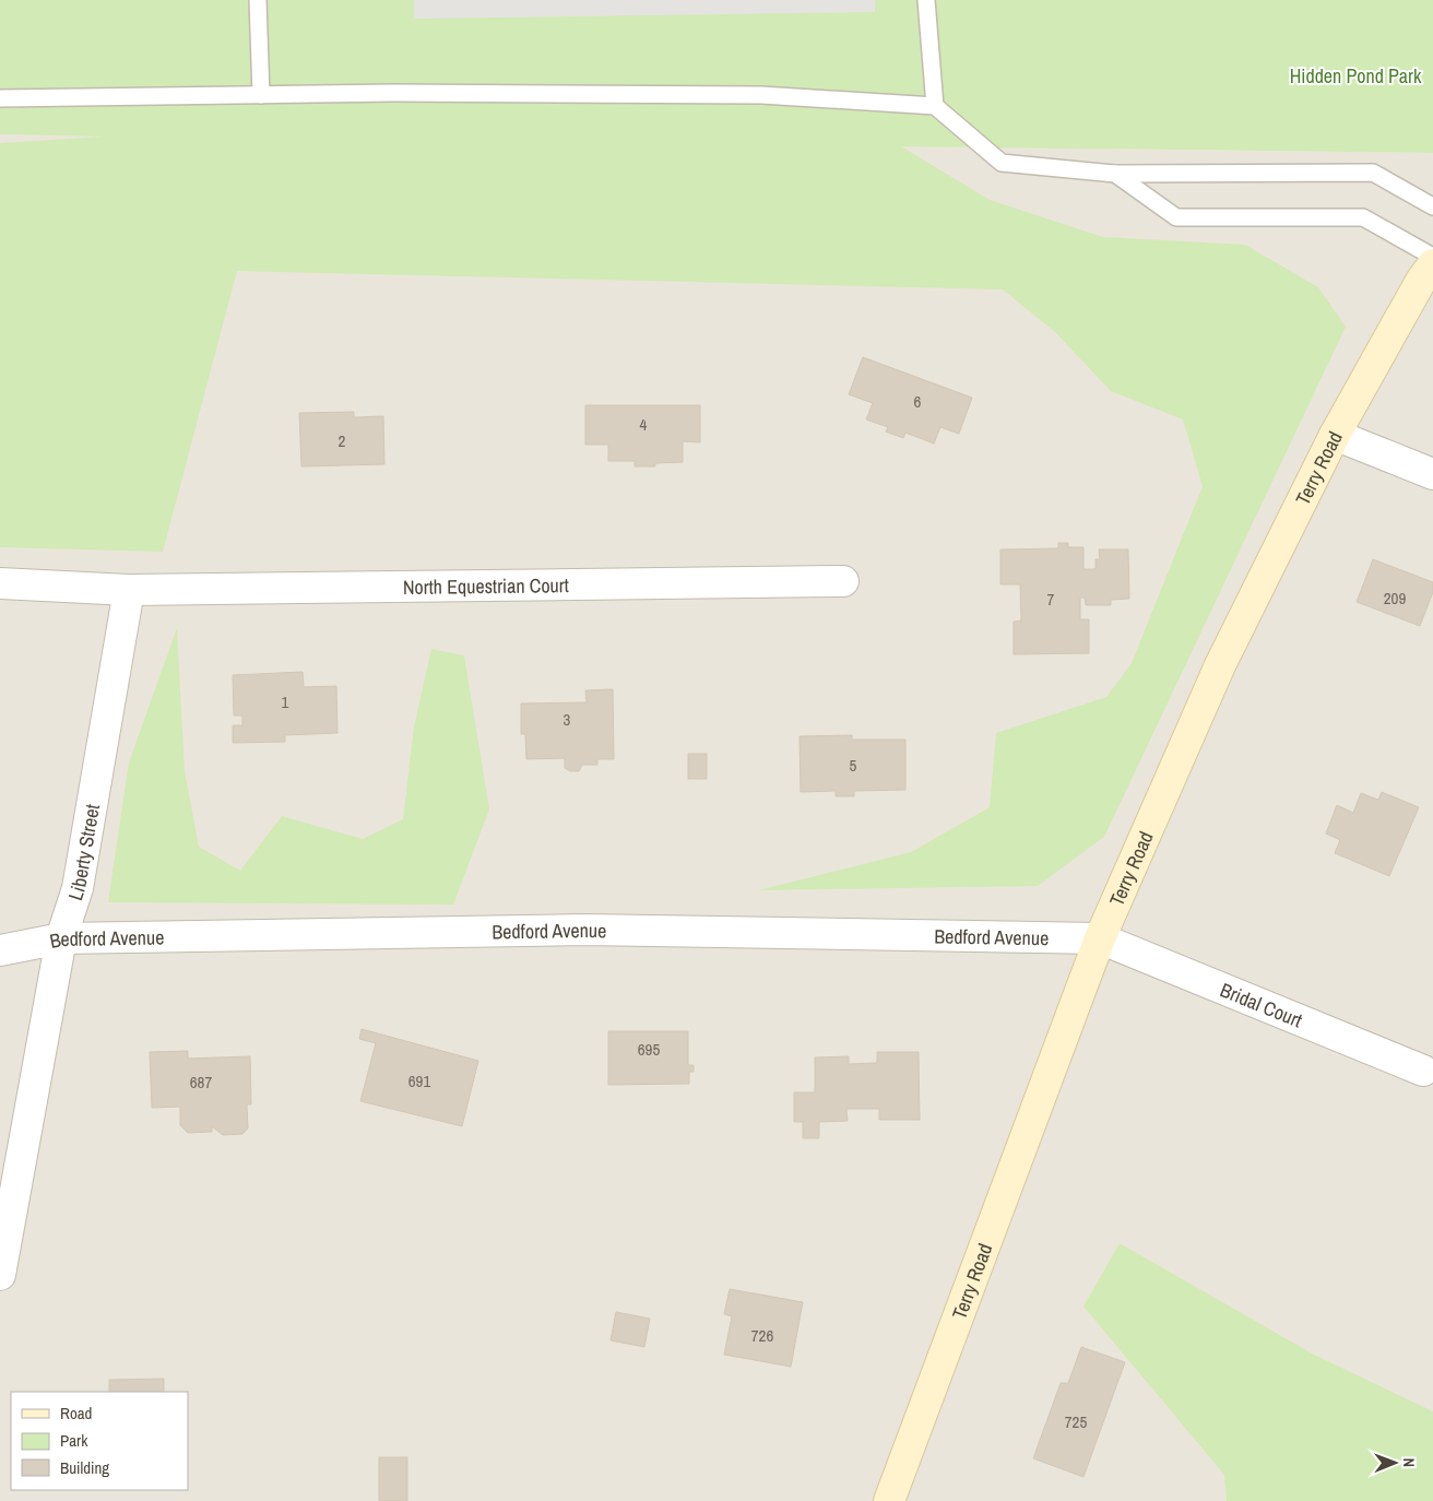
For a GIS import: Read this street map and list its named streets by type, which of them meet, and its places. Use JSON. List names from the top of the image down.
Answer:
{
  "streets": {
    "street": [
      "Terry Road",
      "North Equestrian Court",
      "Liberty Street",
      "Bedford Avenue",
      "Bridal Court"
    ]
  },
  "crossings": [
    ["Terry Road", "Bedford Avenue"],
    ["Terry Road", "Bridal Court"],
    ["North Equestrian Court", "Liberty Street"],
    ["Liberty Street", "Bedford Avenue"],
    ["Bedford Avenue", "Bridal Court"]
  ],
  "parks": ["Hidden Pond Park"],
  "house_numbers": [
    "6",
    "4",
    "2",
    "209",
    "7",
    "1",
    "3",
    "5",
    "695",
    "691",
    "687",
    "726",
    "725"
  ],
  "legend": ["Road", "Park", "Building"],
  "north": "right"
}
